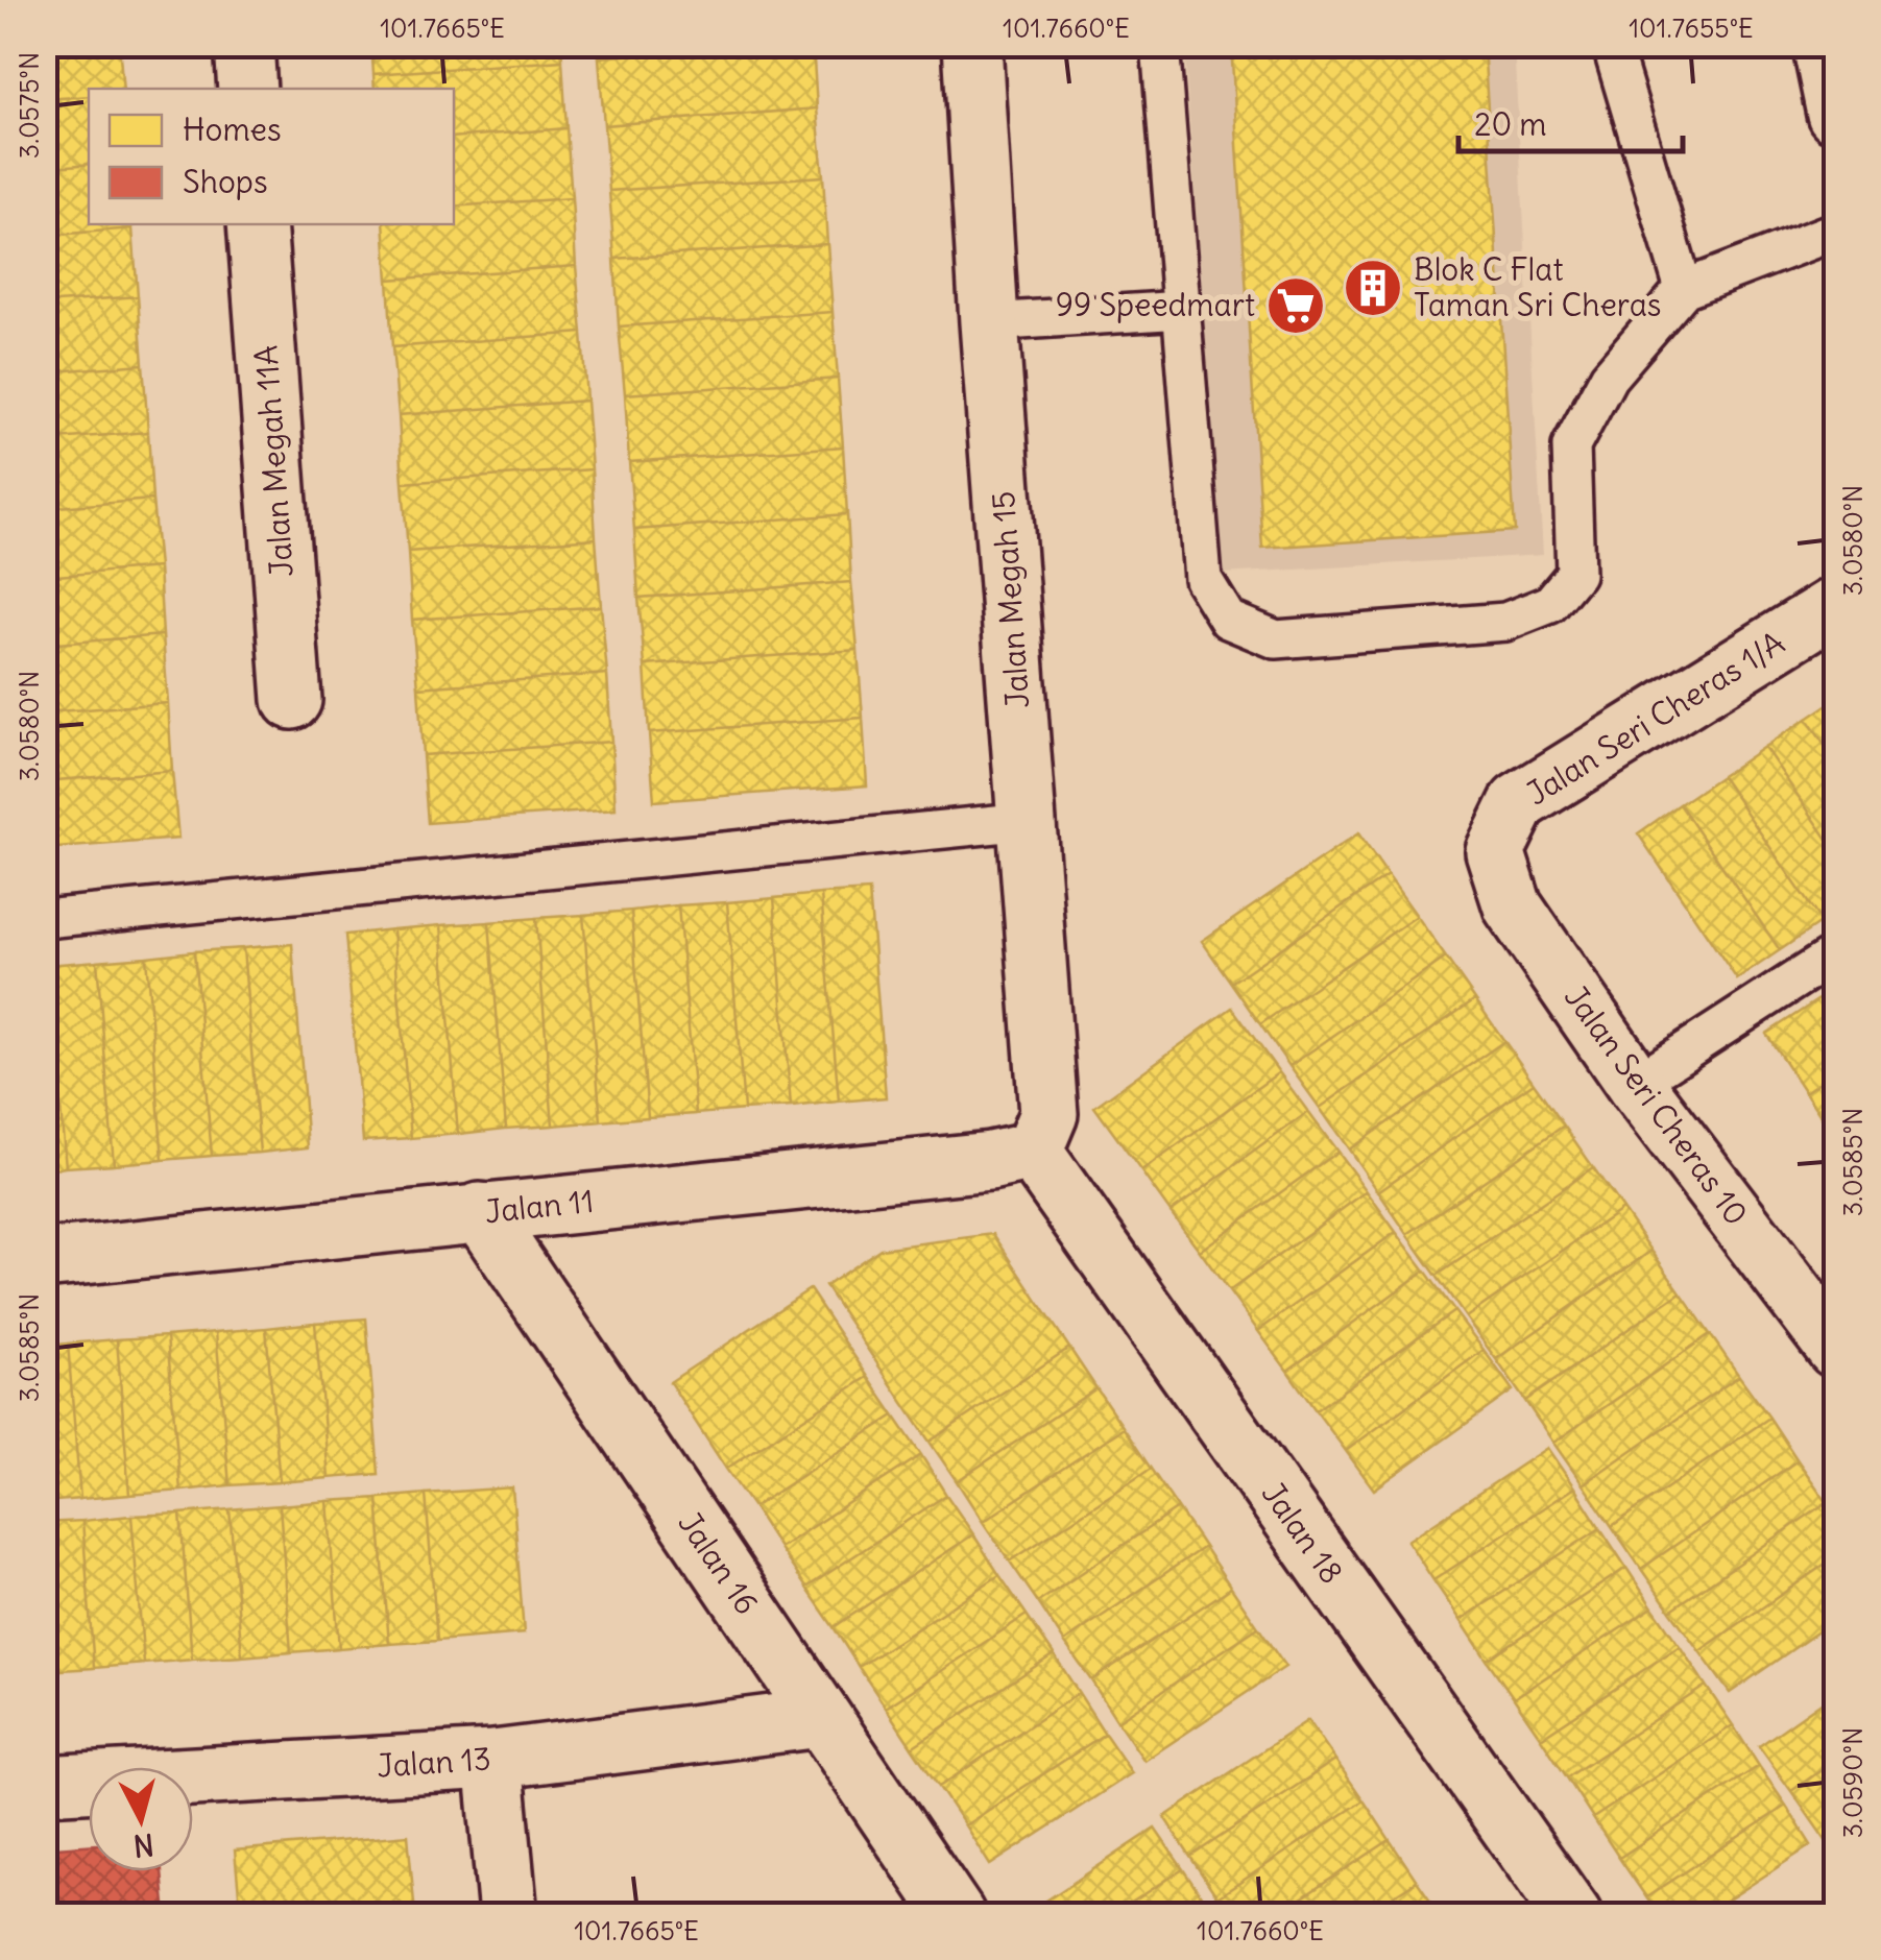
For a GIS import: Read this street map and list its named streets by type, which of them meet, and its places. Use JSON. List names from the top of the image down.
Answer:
{
  "streets": {
    "street": [
      "Jalan Megah 11A",
      "Jalan Megah 15",
      "Jalan Seri Cheras 1/A",
      "Jalan Seri Cheras 10",
      "Jalan 11",
      "Jalan 18",
      "Jalan 16",
      "Jalan 13"
    ]
  },
  "crossings": [
    ["Jalan Megah 15", "Jalan 11"],
    ["Jalan Megah 15", "Jalan 18"],
    ["Jalan Seri Cheras 1/A", "Jalan Seri Cheras 10"],
    ["Jalan 11", "Jalan 18"],
    ["Jalan 11", "Jalan 16"],
    ["Jalan 16", "Jalan 13"]
  ],
  "places": {
    "building": ["Blok C Flat Taman Sri Cheras"],
    "supermarket": ["99 Speedmart"]
  },
  "legend": ["Homes", "Shops"],
  "scale_bar": "20 m",
  "north": "bottom",
  "coordinates": [
    "101.7665°E",
    "101.7660°E",
    "101.7655°E",
    "3.0575°N",
    "3.0580°N",
    "3.0585°N",
    "3.0590°N"
  ]
}
